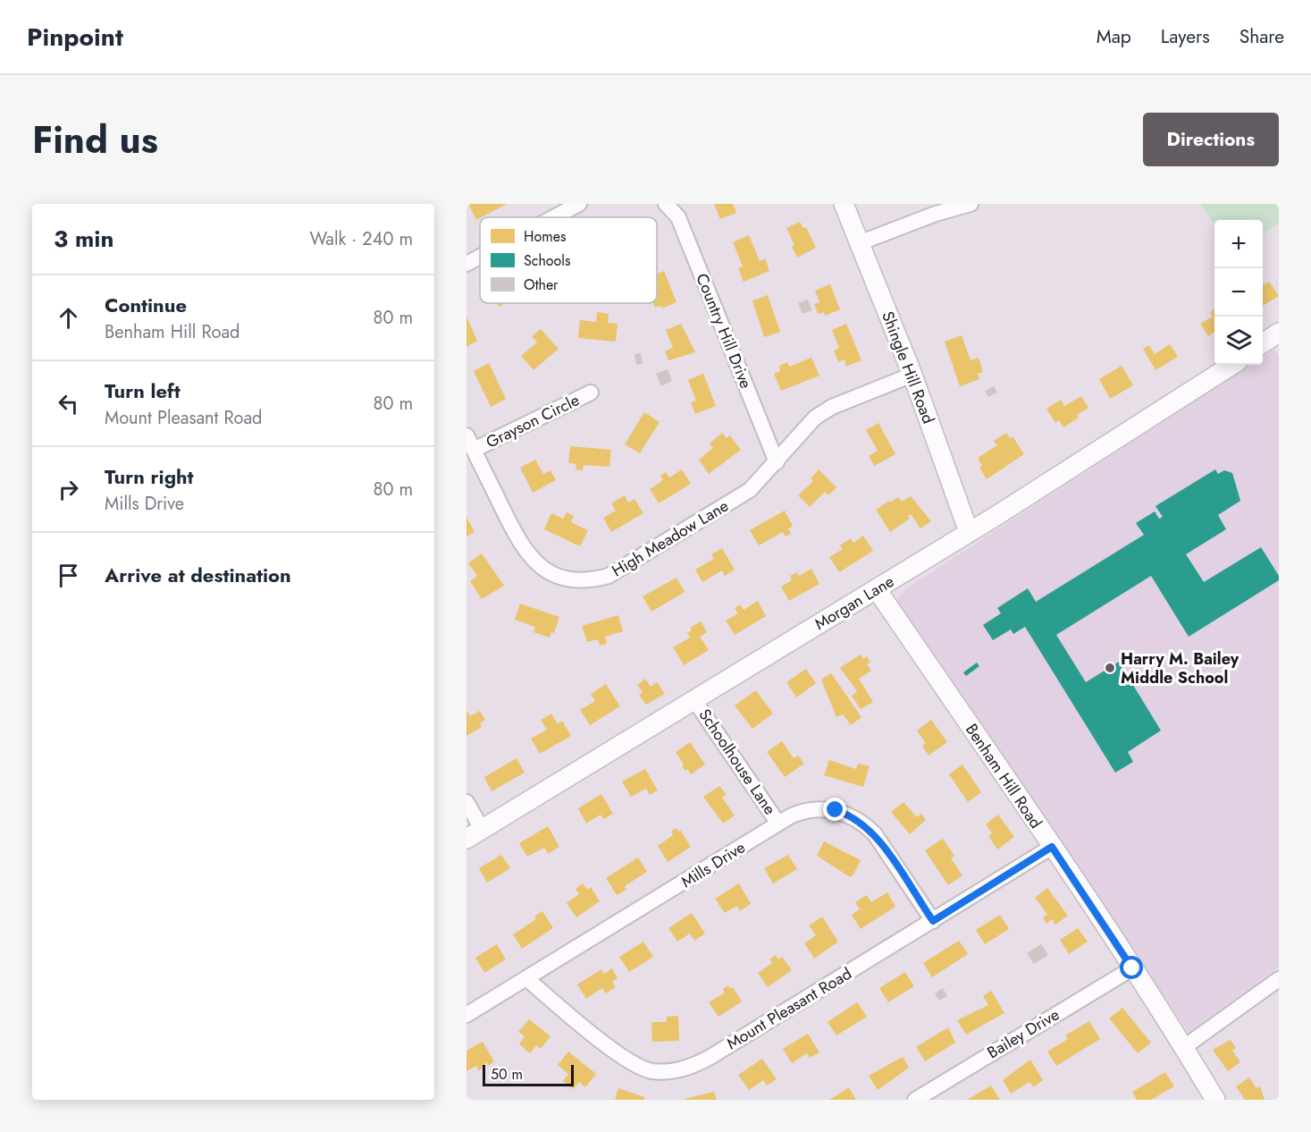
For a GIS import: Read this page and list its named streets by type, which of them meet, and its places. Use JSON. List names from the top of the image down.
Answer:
{
  "streets": {
    "street": [
      "Country Hill Drive",
      "Shingle Hill Road",
      "Grayson Circle",
      "High Meadow Lane",
      "Morgan Lane",
      "Schoolhouse Lane",
      "Benham Hill Road",
      "Mills Drive",
      "Mount Pleasant Road",
      "Bailey Drive"
    ]
  },
  "crossings": [
    ["Country Hill Drive", "High Meadow Lane"],
    ["Shingle Hill Road", "High Meadow Lane"],
    ["Shingle Hill Road", "Morgan Lane"],
    ["Grayson Circle", "High Meadow Lane"],
    ["Morgan Lane", "Schoolhouse Lane"],
    ["Morgan Lane", "Benham Hill Road"],
    ["Schoolhouse Lane", "Mills Drive"],
    ["Benham Hill Road", "Mount Pleasant Road"],
    ["Benham Hill Road", "Bailey Drive"],
    ["Mills Drive", "Mount Pleasant Road"]
  ],
  "places": ["Harry M. Bailey Middle School"],
  "legend": ["Homes", "Schools", "Other"],
  "scale_bar": "50 m",
  "page": {
    "header": "Pinpoint",
    "nav": ["Map", "Layers", "Share"],
    "title": "Find us",
    "buttons": "Directions",
    "heading": ["3 min", "Walk · 240 m"],
    "map_buttons": ["+", "−"],
    "list": [
      ["Continue", "Benham Hill Road", "80 m"],
      ["Turn left", "Mount Pleasant Road", "80 m"],
      ["Turn right", "Mills Drive", "80 m"],
      "Arrive at destination"
    ],
    "scale": "50 m"
  }
}
